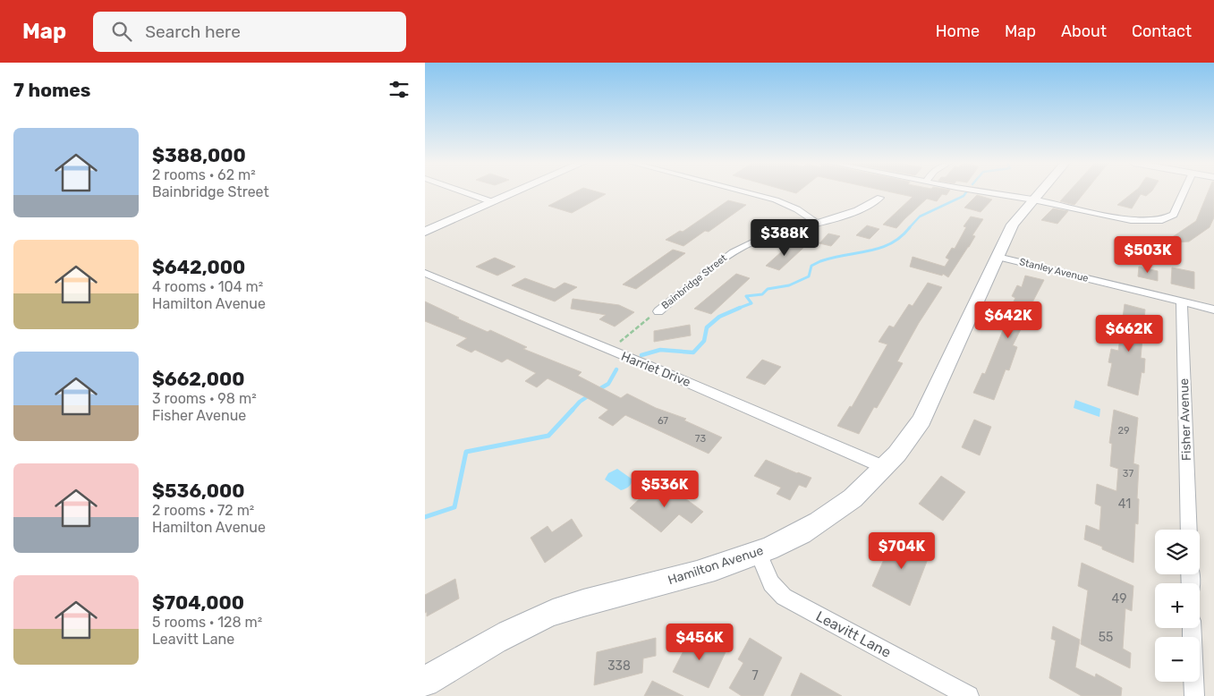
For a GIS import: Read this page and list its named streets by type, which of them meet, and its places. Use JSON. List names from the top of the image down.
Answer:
{
  "streets": {
    "street": [
      "Stanley Avenue",
      "Bainbridge Street",
      "Harriet Drive",
      "Fisher Avenue",
      "Hamilton Avenue",
      "Leavitt Lane"
    ]
  },
  "crossings": [
    ["Stanley Avenue", "Fisher Avenue"],
    ["Stanley Avenue", "Hamilton Avenue"],
    ["Harriet Drive", "Hamilton Avenue"],
    ["Hamilton Avenue", "Leavitt Lane"]
  ],
  "house_numbers": [
    "67",
    "29",
    "73",
    "37",
    "41",
    "49",
    "55",
    "338",
    "7"
  ],
  "page": {
    "header": "Map",
    "search": "Search here",
    "nav": [
      "Home",
      "Map",
      "About",
      "Contact"
    ],
    "heading": "7 homes",
    "list": [
      {
        "name": "$388,000",
        "note": "2 rooms · 62 m² · Bainbridge Street"
      },
      {
        "name": "$642,000",
        "note": "4 rooms · 104 m² · Hamilton Avenue"
      },
      {
        "name": "$662,000",
        "note": "3 rooms · 98 m² · Fisher Avenue"
      },
      {
        "name": "$536,000",
        "note": "2 rooms · 72 m² · Hamilton Avenue"
      },
      {
        "name": "$704,000",
        "note": "5 rooms · 128 m² · Leavitt Lane"
      }
    ],
    "price": [
      "$388K",
      "$503K",
      "$642K",
      "$662K",
      "$536K",
      "$704K",
      "$456K"
    ],
    "map_buttons": ["+", "−"]
  }
}
